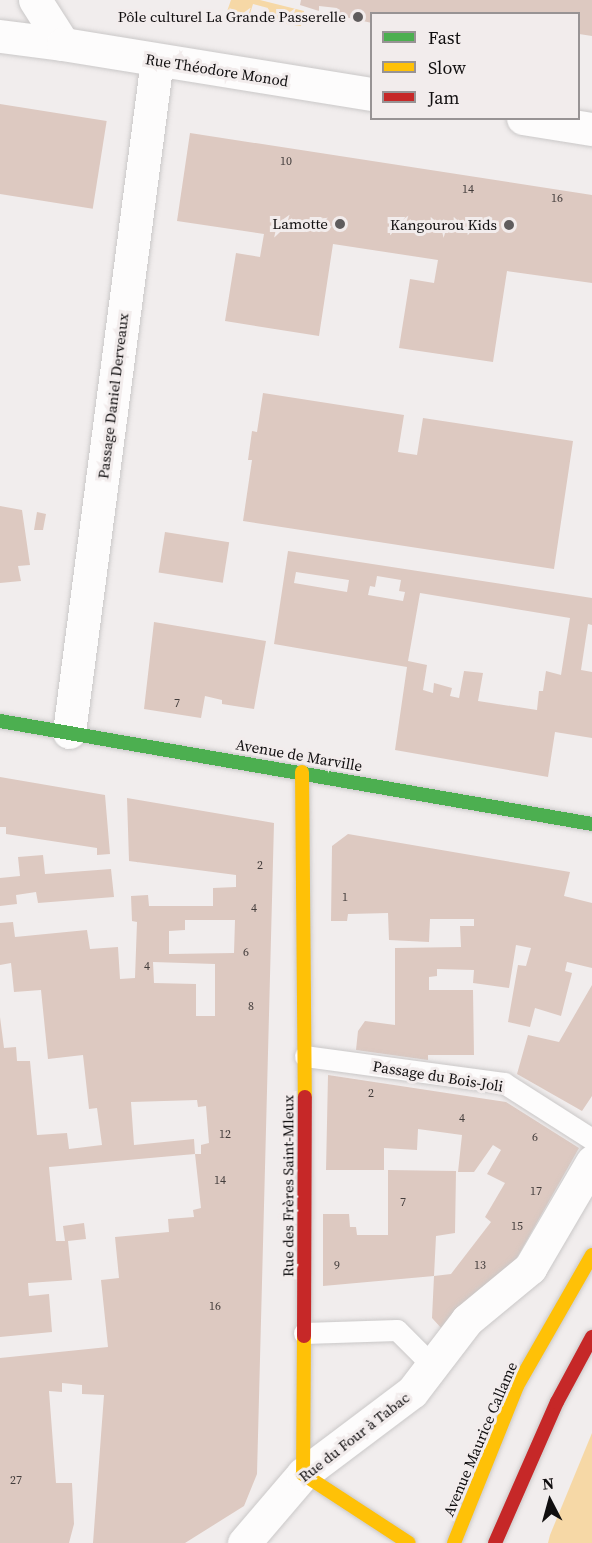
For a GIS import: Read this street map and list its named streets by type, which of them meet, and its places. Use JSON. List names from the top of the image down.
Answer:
{
  "streets": {
    "street": [
      "Rue Théodore Monod",
      "Passage Daniel Derveaux",
      "Avenue de Marville",
      "Rue des Frères Saint-Mleux",
      "Rue du Four à Tabac",
      "Avenue Maurice Callame"
    ],
    "lane": ["Passage du Bois-Joli"]
  },
  "crossings": [
    ["Rue Théodore Monod", "Passage Daniel Derveaux"],
    ["Passage Daniel Derveaux", "Avenue de Marville"],
    ["Avenue de Marville", "Rue des Frères Saint-Mleux"],
    ["Passage du Bois-Joli", "Rue des Frères Saint-Mleux"],
    ["Rue des Frères Saint-Mleux", "Rue du Four à Tabac"]
  ],
  "places": ["Pôle culturel La Grande Passerelle", "Lamotte", "Kangourou Kids"],
  "house_numbers": [
    "10",
    "14",
    "16",
    "7",
    "2",
    "1",
    "4",
    "6",
    "4",
    "8",
    "2",
    "4",
    "12",
    "6",
    "14",
    "17",
    "7",
    "15",
    "9",
    "13",
    "16",
    "27"
  ],
  "legend": ["Fast", "Slow", "Jam"],
  "north": "top"
}
